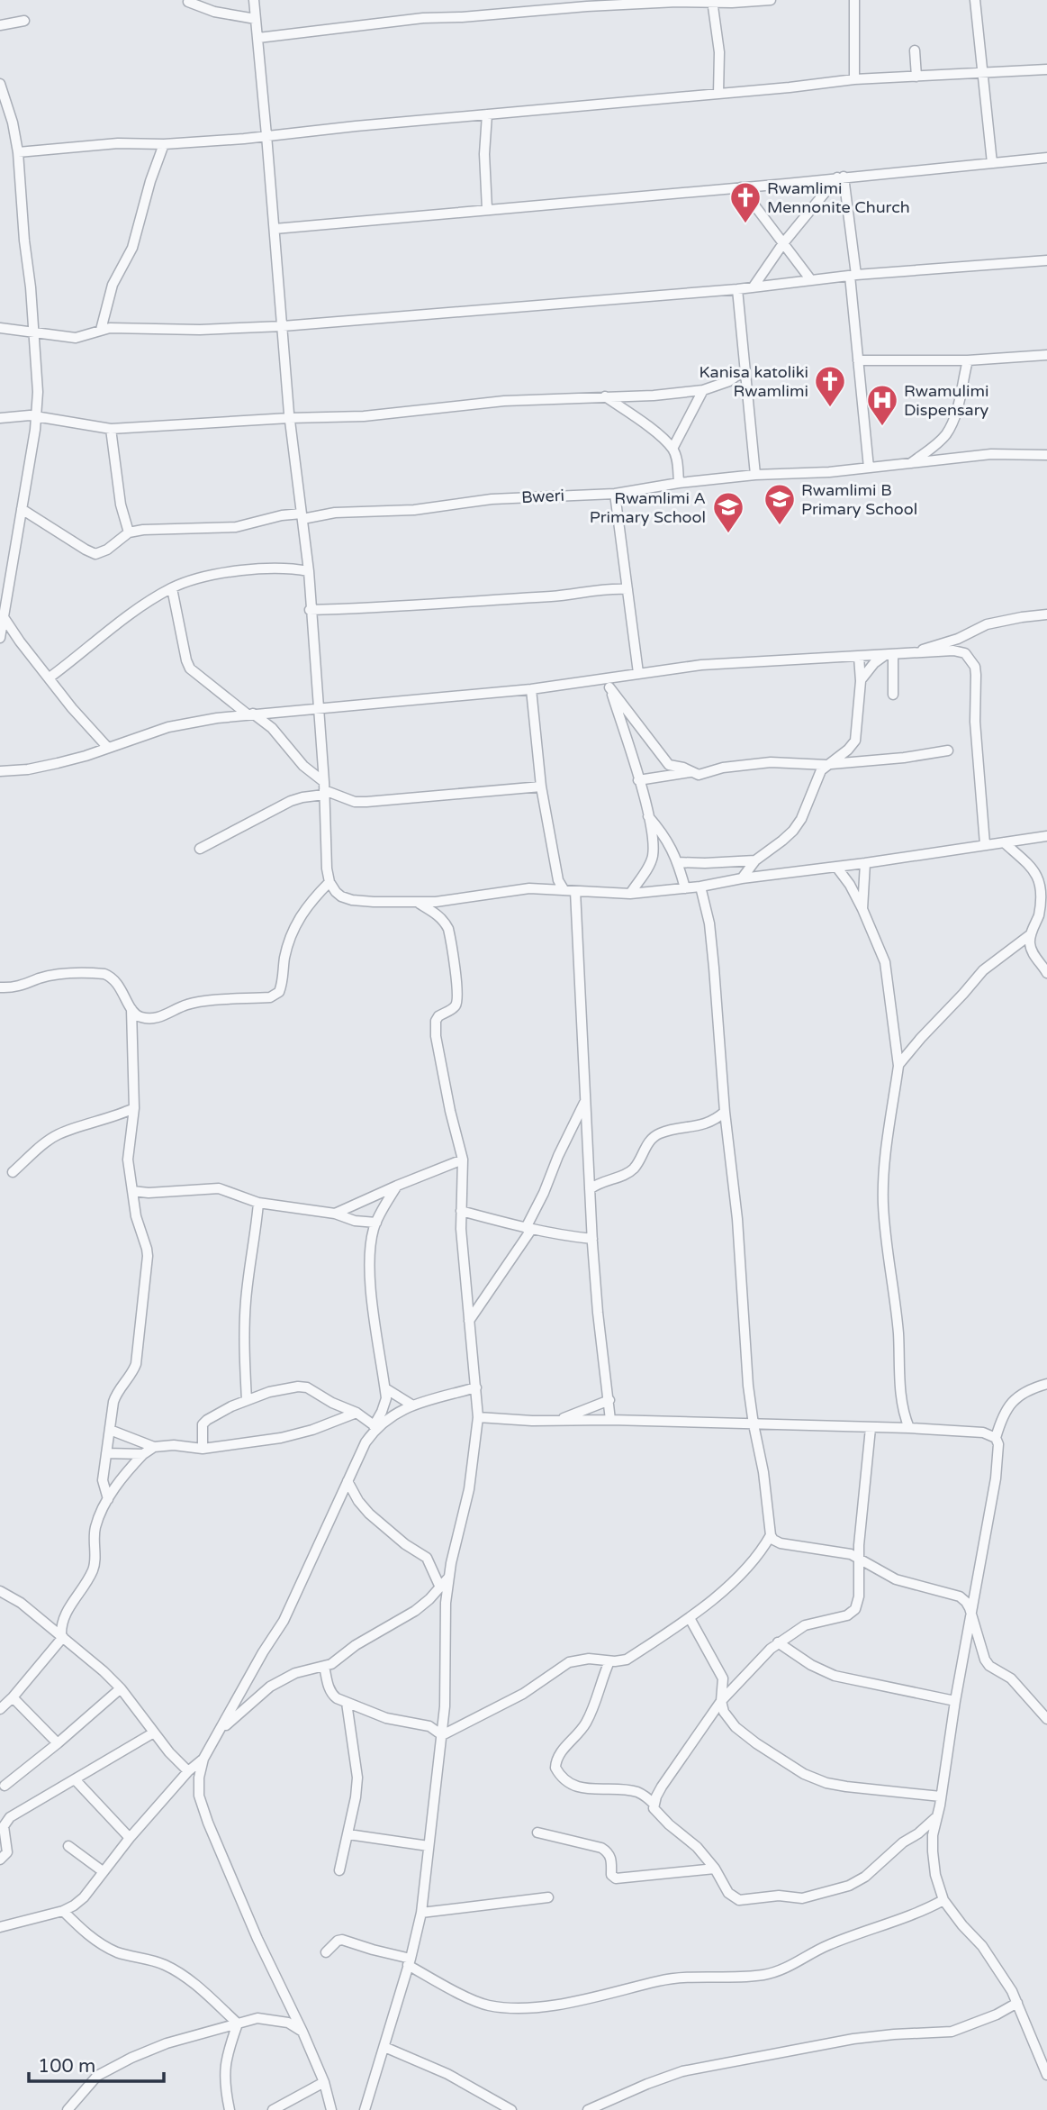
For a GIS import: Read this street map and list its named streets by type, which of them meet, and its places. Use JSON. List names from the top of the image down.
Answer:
{
  "streets": {
    "street": ["Bweri"]
  },
  "places": {
    "church": ["Rwamlimi Mennonite Church", "Kanisa katoliki Rwamlimi"],
    "hospital": ["Rwamulimi Dispensary"],
    "school or university": ["Rwamlimi B Primary School", "Rwamlimi A Primary School"]
  },
  "scale_bar": "100 m"
}
